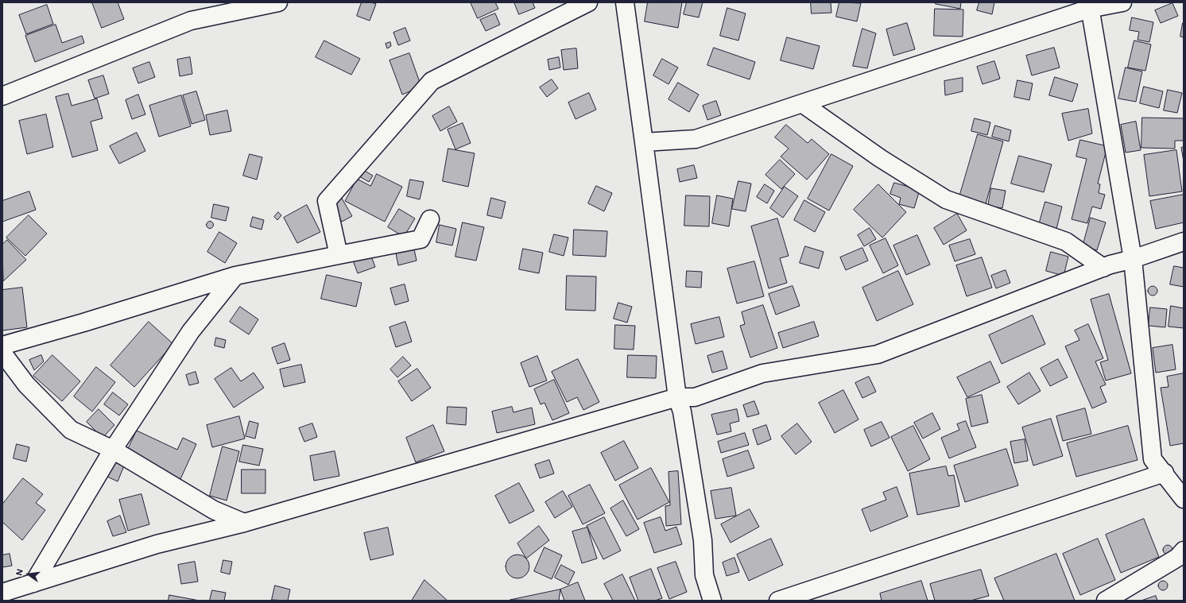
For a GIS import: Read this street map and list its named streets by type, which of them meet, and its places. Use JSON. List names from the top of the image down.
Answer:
{
  "north": "left"
}
